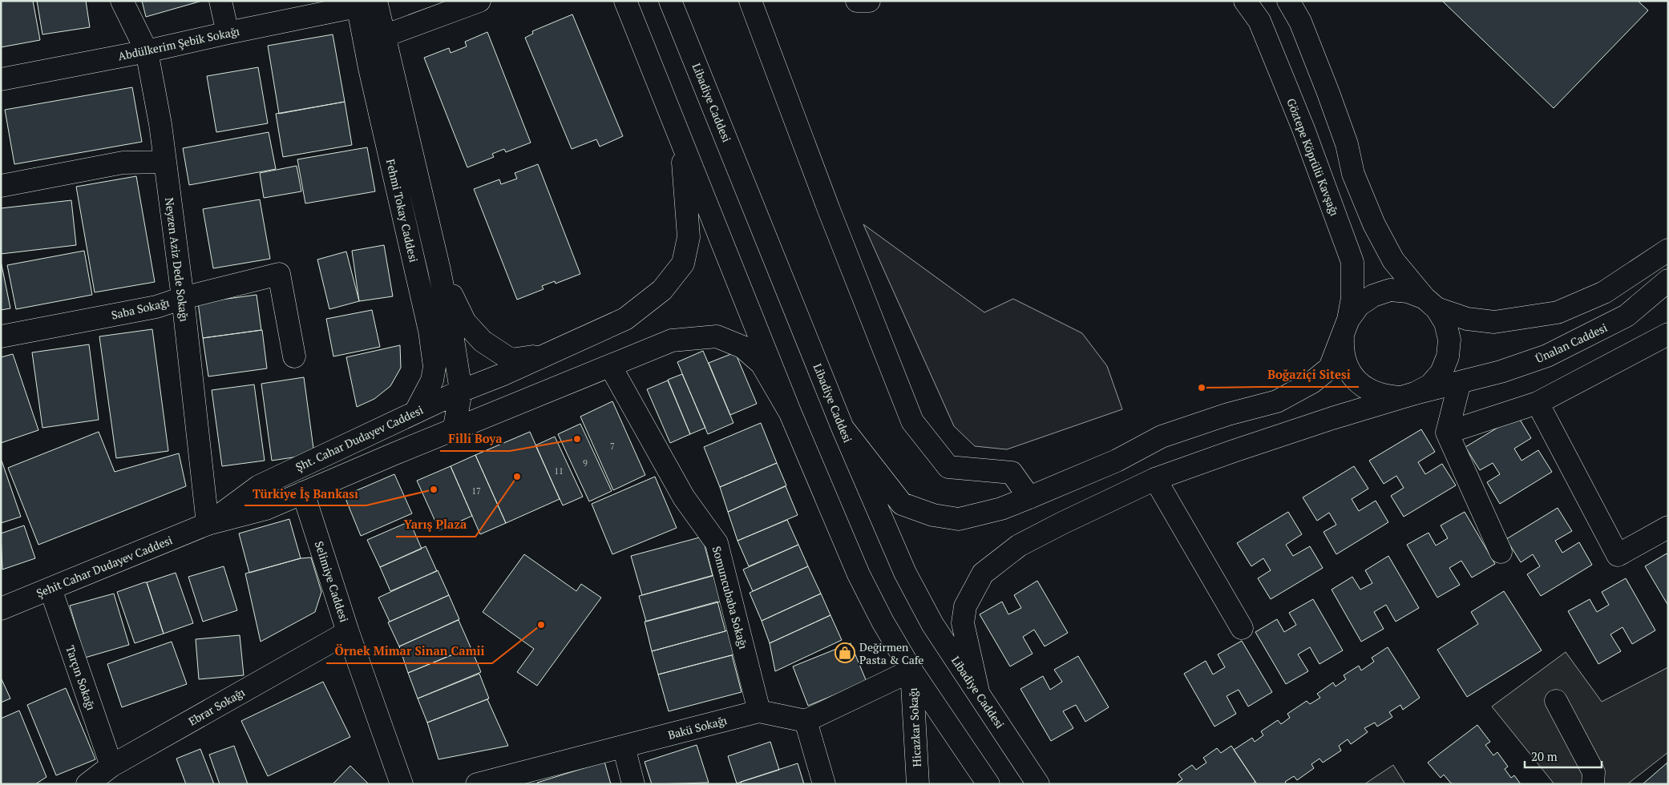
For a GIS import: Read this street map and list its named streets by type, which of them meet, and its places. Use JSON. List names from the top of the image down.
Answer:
{
  "streets": {
    "main road": [
      "Abdülkerim Şebik Sokağı",
      "Libadiye Caddesi",
      "Göztepe Köprülü Kavşağı",
      "Fehmi Tokay Caddesi",
      "Neyzen Aziz Dede Sokağı",
      "Saba Sokağı",
      "Ünalan Caddesi",
      "Şht. Cahar Dudayev Caddesi",
      "Şehit Cahar Dudayev Caddesi",
      "Selimiye Caddesi",
      "Somuncubaba Sokağı",
      "Tarçın Sokağı",
      "Ebrar Sokağı",
      "Bakü Sokağı",
      "Hicazkar Sokağı"
    ]
  },
  "crossings": [
    ["Abdülkerim Şebik Sokağı", "Fehmi Tokay Caddesi"],
    ["Abdülkerim Şebik Sokağı", "Neyzen Aziz Dede Sokağı"],
    ["Göztepe Köprülü Kavşağı", "Ünalan Caddesi"],
    ["Fehmi Tokay Caddesi", "Şht. Cahar Dudayev Caddesi"],
    ["Neyzen Aziz Dede Sokağı", "Saba Sokağı"],
    ["Neyzen Aziz Dede Sokağı", "Şht. Cahar Dudayev Caddesi"],
    ["Neyzen Aziz Dede Sokağı", "Şehit Cahar Dudayev Caddesi"],
    ["Şht. Cahar Dudayev Caddesi", "Şehit Cahar Dudayev Caddesi"],
    ["Şehit Cahar Dudayev Caddesi", "Tarçın Sokağı"],
    ["Selimiye Caddesi", "Ebrar Sokağı"],
    ["Somuncubaba Sokağı", "Bakü Sokağı"],
    ["Tarçın Sokağı", "Ebrar Sokağı"]
  ],
  "places": {
    "other": [
      "Boğaziçi Sitesi",
      "Filli Boya",
      "Yarış Plaza",
      "Türkiye İş Bankası",
      "Örnek Mimar Sinan Camii"
    ],
    "shop": ["Değirmen Pasta & Cafe"]
  },
  "house_numbers": [
    "7",
    "9",
    "11",
    "17"
  ],
  "scale_bar": "20 m"
}
